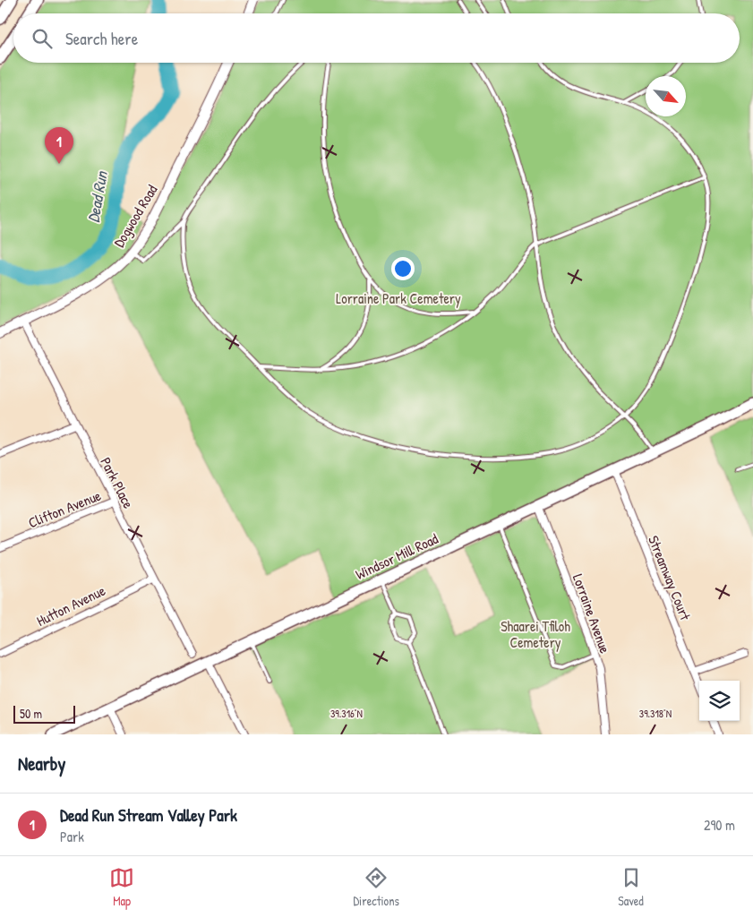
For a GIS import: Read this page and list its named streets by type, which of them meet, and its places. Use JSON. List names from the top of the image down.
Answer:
{
  "streets": {
    "main road": ["Windsor Mill Road"],
    "street": [
      "Dogwood Road",
      "Park Place",
      "Clifton Avenue",
      "Streamway Court",
      "Hutton Avenue",
      "Lorraine Avenue"
    ]
  },
  "crossings": [
    ["Dogwood Road", "Park Place"],
    ["Park Place", "Clifton Avenue"],
    ["Park Place", "Hutton Avenue"],
    ["Windsor Mill Road", "Streamway Court"],
    ["Windsor Mill Road", "Lorraine Avenue"]
  ],
  "water": ["Dead Run"],
  "parks": ["Lorraine Park Cemetery", "Shaarei Tfiloh Cemetery"],
  "scale_bar": "50 m",
  "north": "bottom right",
  "page": {
    "search": "Search here",
    "pins": "1",
    "scale": "50 m",
    "heading": "Nearby",
    "list": [
      {
        "mark": "1",
        "name": "Dead Run Stream Valley Park",
        "note": "Park",
        "value": "290 m"
      }
    ],
    "nav": ["Map", "Directions", "Saved"]
  },
  "coordinates": ["39.316°N", "39.318°N"]
}
